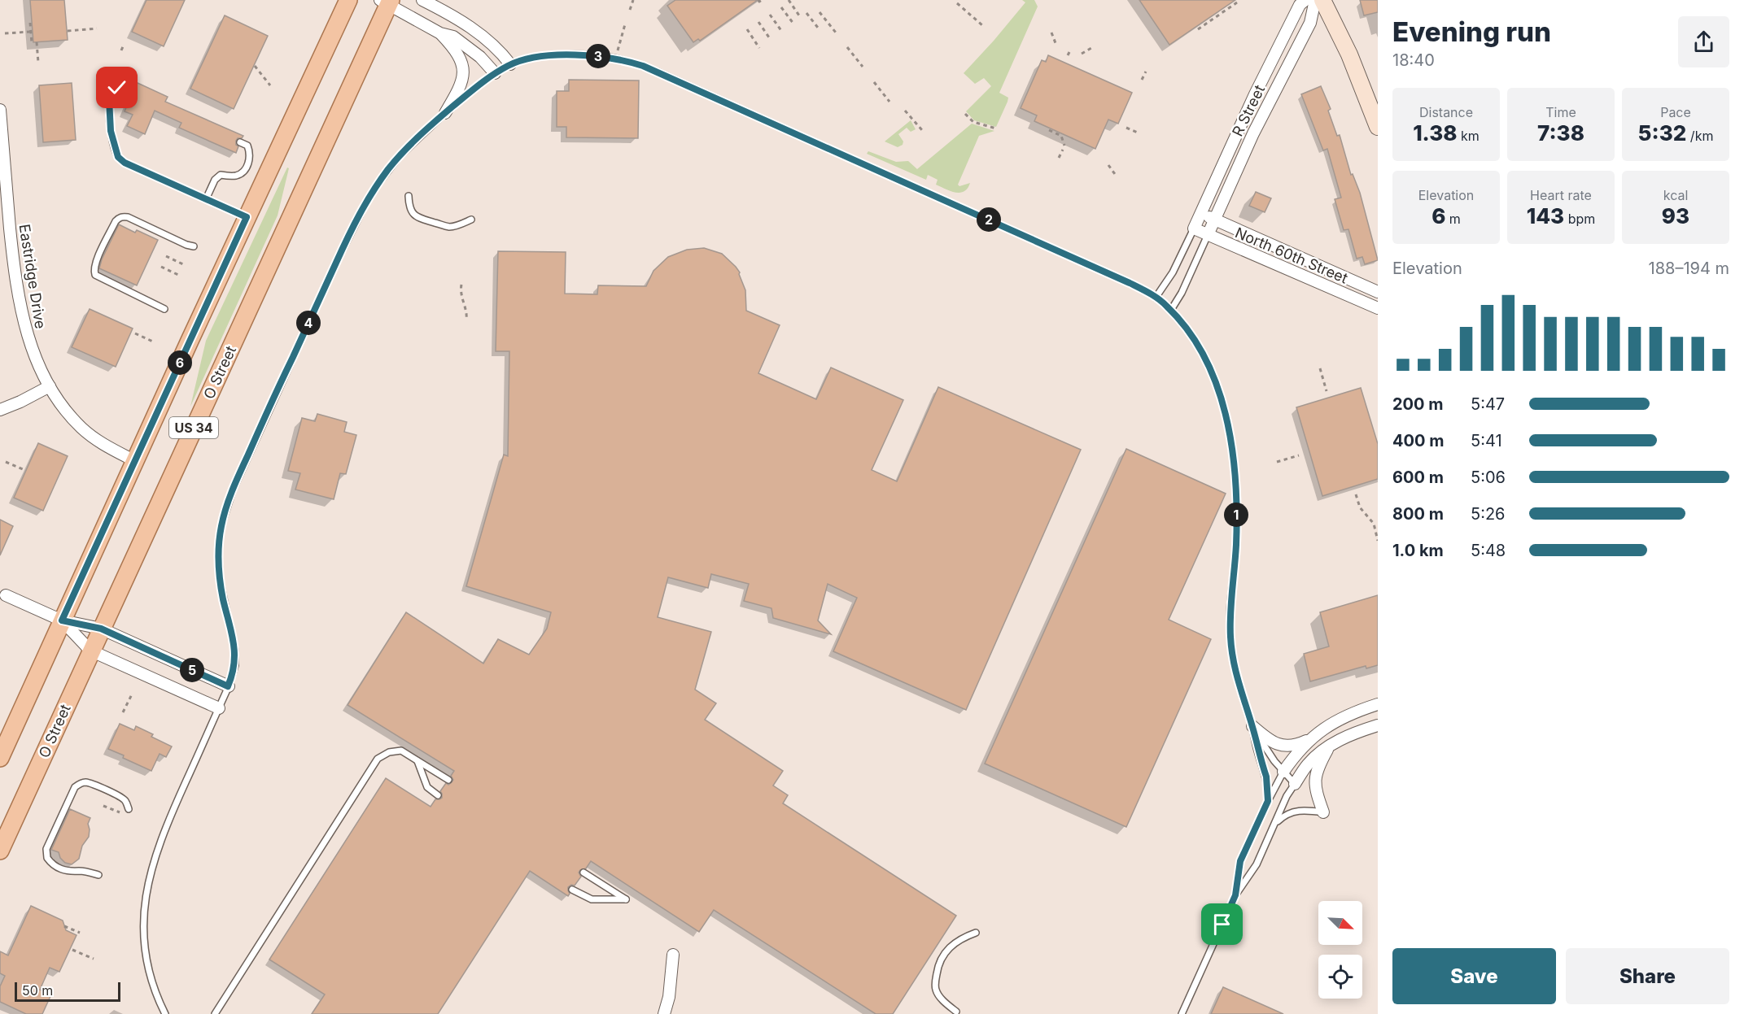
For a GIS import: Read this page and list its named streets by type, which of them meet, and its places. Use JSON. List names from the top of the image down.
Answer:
{
  "streets": {
    "main road": ["O Street", "US 34"],
    "street": ["R Street", "North 60th Street", "Eastridge Drive"]
  },
  "crossings": [
    ["R Street", "North 60th Street"],
    ["Eastridge Drive", "US 34"]
  ],
  "scale_bar": "50 m",
  "north": "bottom right",
  "page": {
    "heading": ["Evening run", "18:40"],
    "pins": [
      "3",
      "2",
      "4",
      "6",
      "1",
      "5"
    ],
    "stats": [
      ["Distance", "1.38 km"],
      ["Time", "7:38"],
      ["Pace", "5:32 /km"],
      ["Elevation", "6 m"],
      ["Heart rate", "143 bpm"],
      ["kcal", "93"]
    ],
    "chart": ["Elevation", "188–194 m"],
    "list": [
      {
        "name": "200 m",
        "note": "5:47"
      },
      {
        "name": "400 m",
        "note": "5:41"
      },
      {
        "name": "600 m",
        "note": "5:06"
      },
      {
        "name": "800 m",
        "note": "5:26"
      },
      {
        "name": "1.0 km",
        "note": "5:48"
      }
    ],
    "buttons": ["Save", "Share"],
    "scale": "50 m"
  }
}
